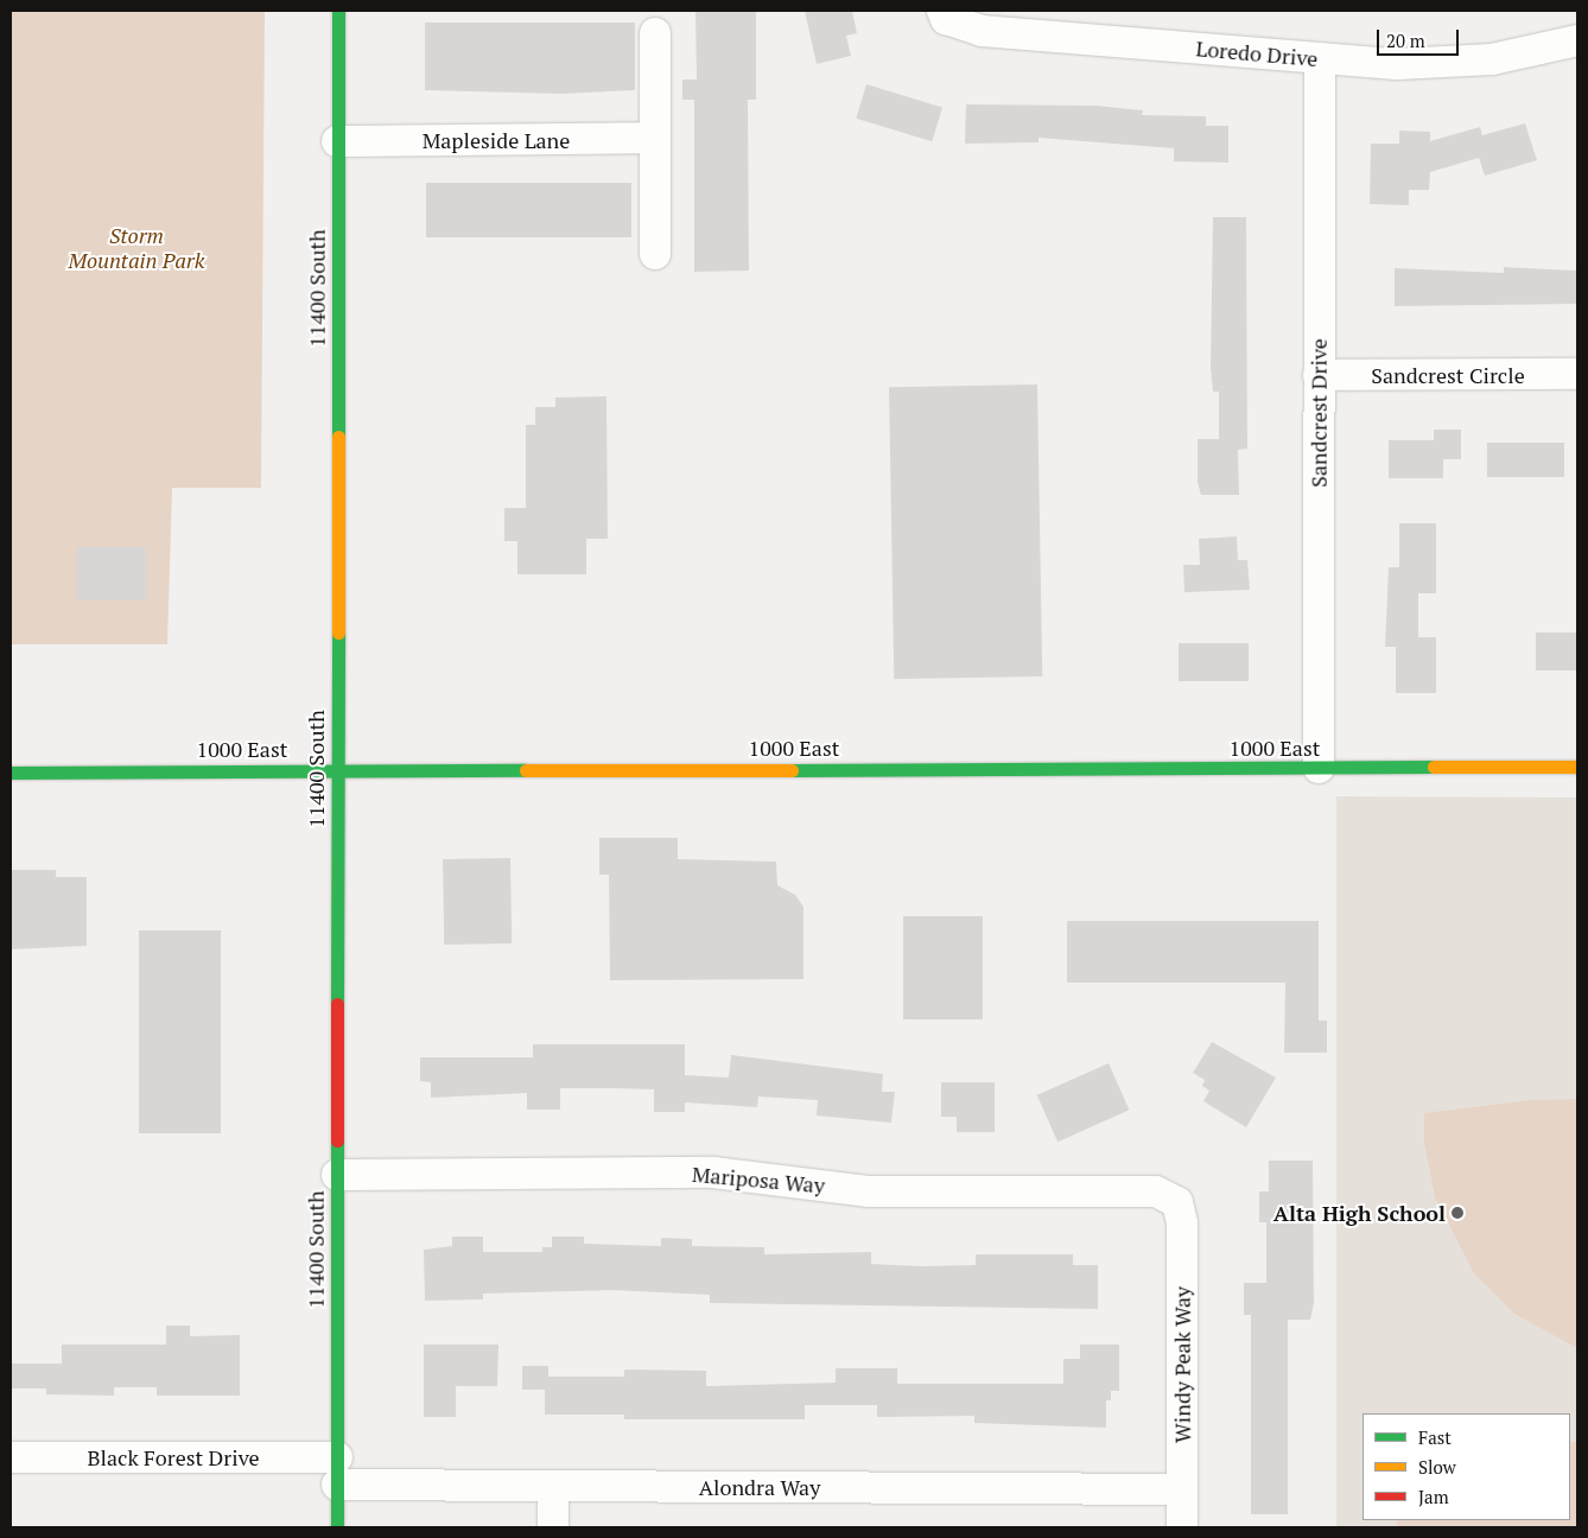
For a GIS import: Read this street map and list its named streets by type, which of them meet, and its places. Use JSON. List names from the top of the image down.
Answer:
{
  "streets": {
    "street": [
      "Loredo Drive",
      "Mapleside Lane",
      "11400 South",
      "Sandcrest Circle",
      "Sandcrest Drive",
      "1000 East",
      "Mariposa Way",
      "Windy Peak Way",
      "Black Forest Drive",
      "Alondra Way"
    ]
  },
  "crossings": [
    ["Loredo Drive", "Sandcrest Drive"],
    ["Mapleside Lane", "11400 South"],
    ["11400 South", "1000 East"],
    ["11400 South", "Mariposa Way"],
    ["11400 South", "Black Forest Drive"],
    ["11400 South", "Alondra Way"],
    ["Sandcrest Circle", "Sandcrest Drive"],
    ["Sandcrest Drive", "1000 East"],
    ["Mariposa Way", "Windy Peak Way"],
    ["Windy Peak Way", "Alondra Way"],
    ["Black Forest Drive", "Alondra Way"]
  ],
  "parks": ["Storm Mountain Park"],
  "places": ["Alta High School"],
  "legend": ["Fast", "Slow", "Jam"],
  "scale_bar": "20 m"
}
